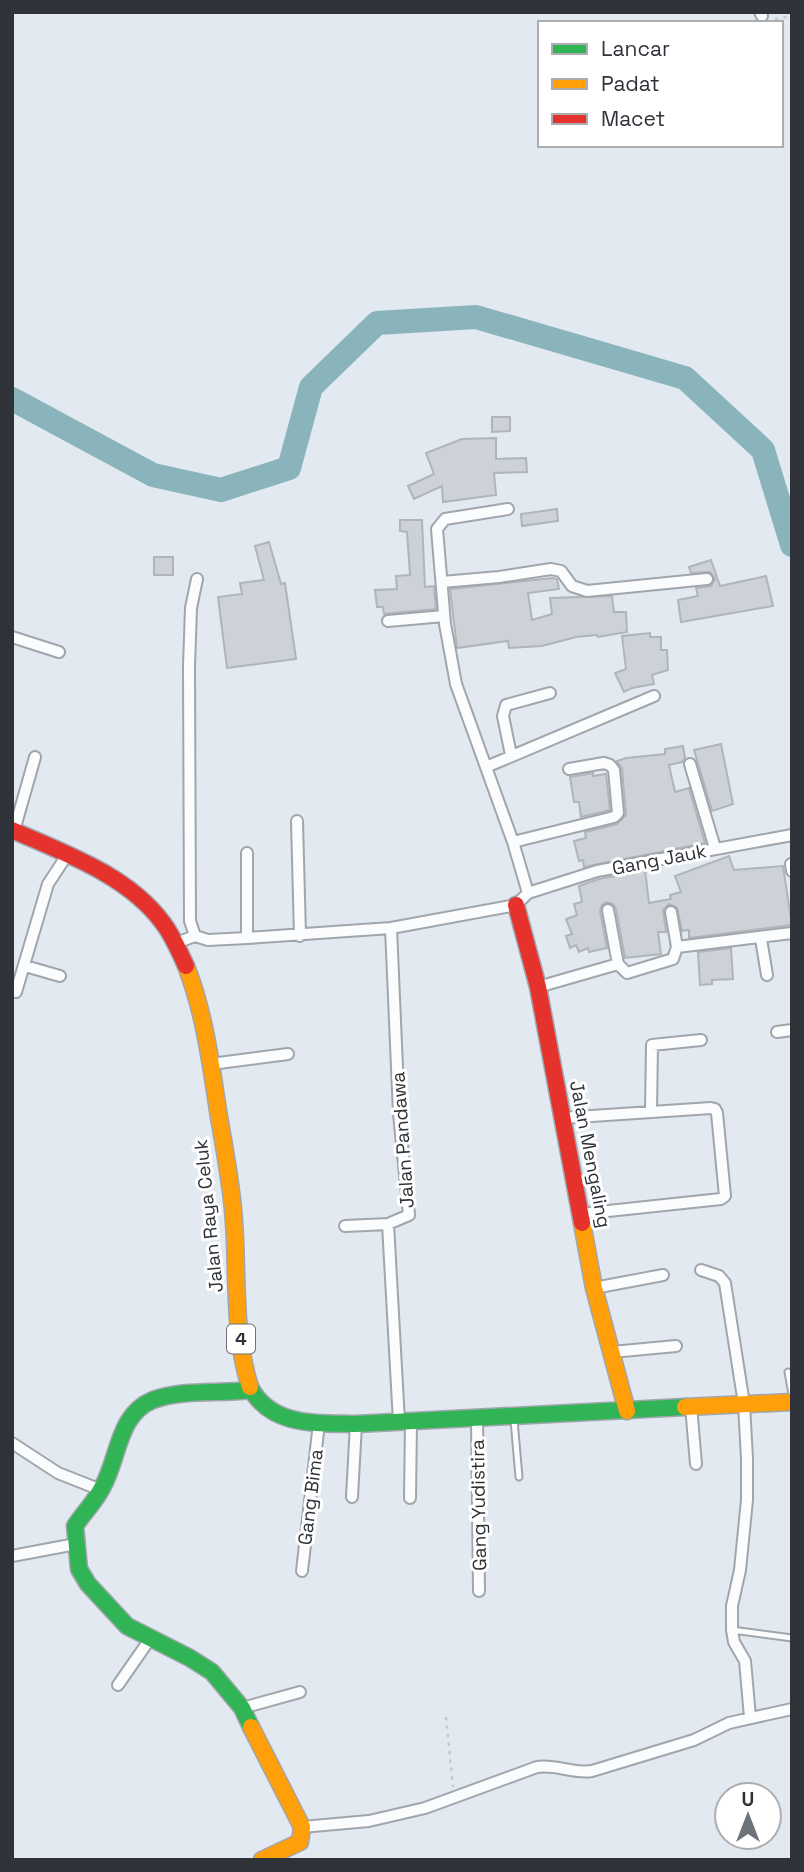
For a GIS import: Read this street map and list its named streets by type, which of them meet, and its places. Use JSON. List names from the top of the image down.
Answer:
{
  "streets": {
    "main road": ["Jalan Mengaling", "Jalan Raya Celuk", "4"],
    "street": [
      "Gang Jauk",
      "Jalan Pandawa",
      "Gang Bima",
      "Gang Yudistira"
    ]
  },
  "legend": ["Lancar", "Padat", "Macet"],
  "north": "top"
}
